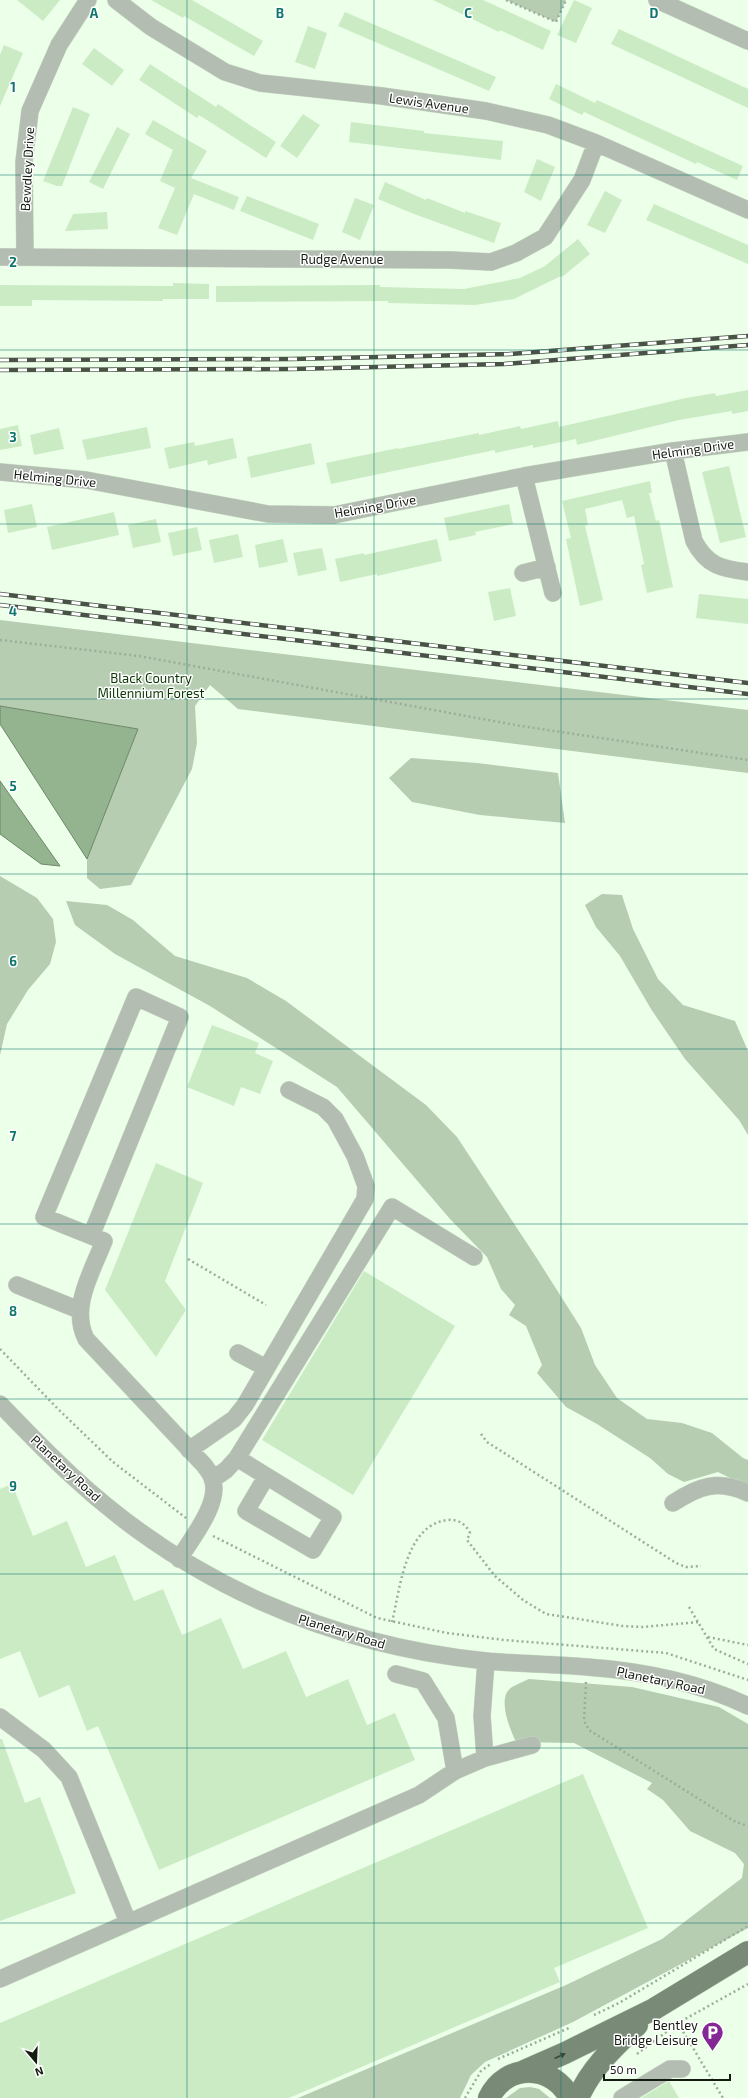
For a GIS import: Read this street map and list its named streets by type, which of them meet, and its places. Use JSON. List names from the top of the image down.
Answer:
{
  "streets": {
    "street": [
      "Lewis Avenue",
      "Bewdley Drive",
      "Rudge Avenue",
      "Helming Drive",
      "Planetary Road"
    ]
  },
  "crossings": [
    ["Lewis Avenue", "Rudge Avenue"],
    ["Bewdley Drive", "Rudge Avenue"]
  ],
  "parks": ["Black Country Millennium Forest"],
  "places": {
    "parking": ["Bentley Bridge Leisure"]
  },
  "scale_bar": "50 m",
  "north": "bottom",
  "grid": {
    "columns": [
      "A",
      "B",
      "C",
      "D"
    ],
    "rows": [
      "1",
      "2",
      "3",
      "4",
      "5",
      "6",
      "7",
      "8",
      "9"
    ]
  }
}
